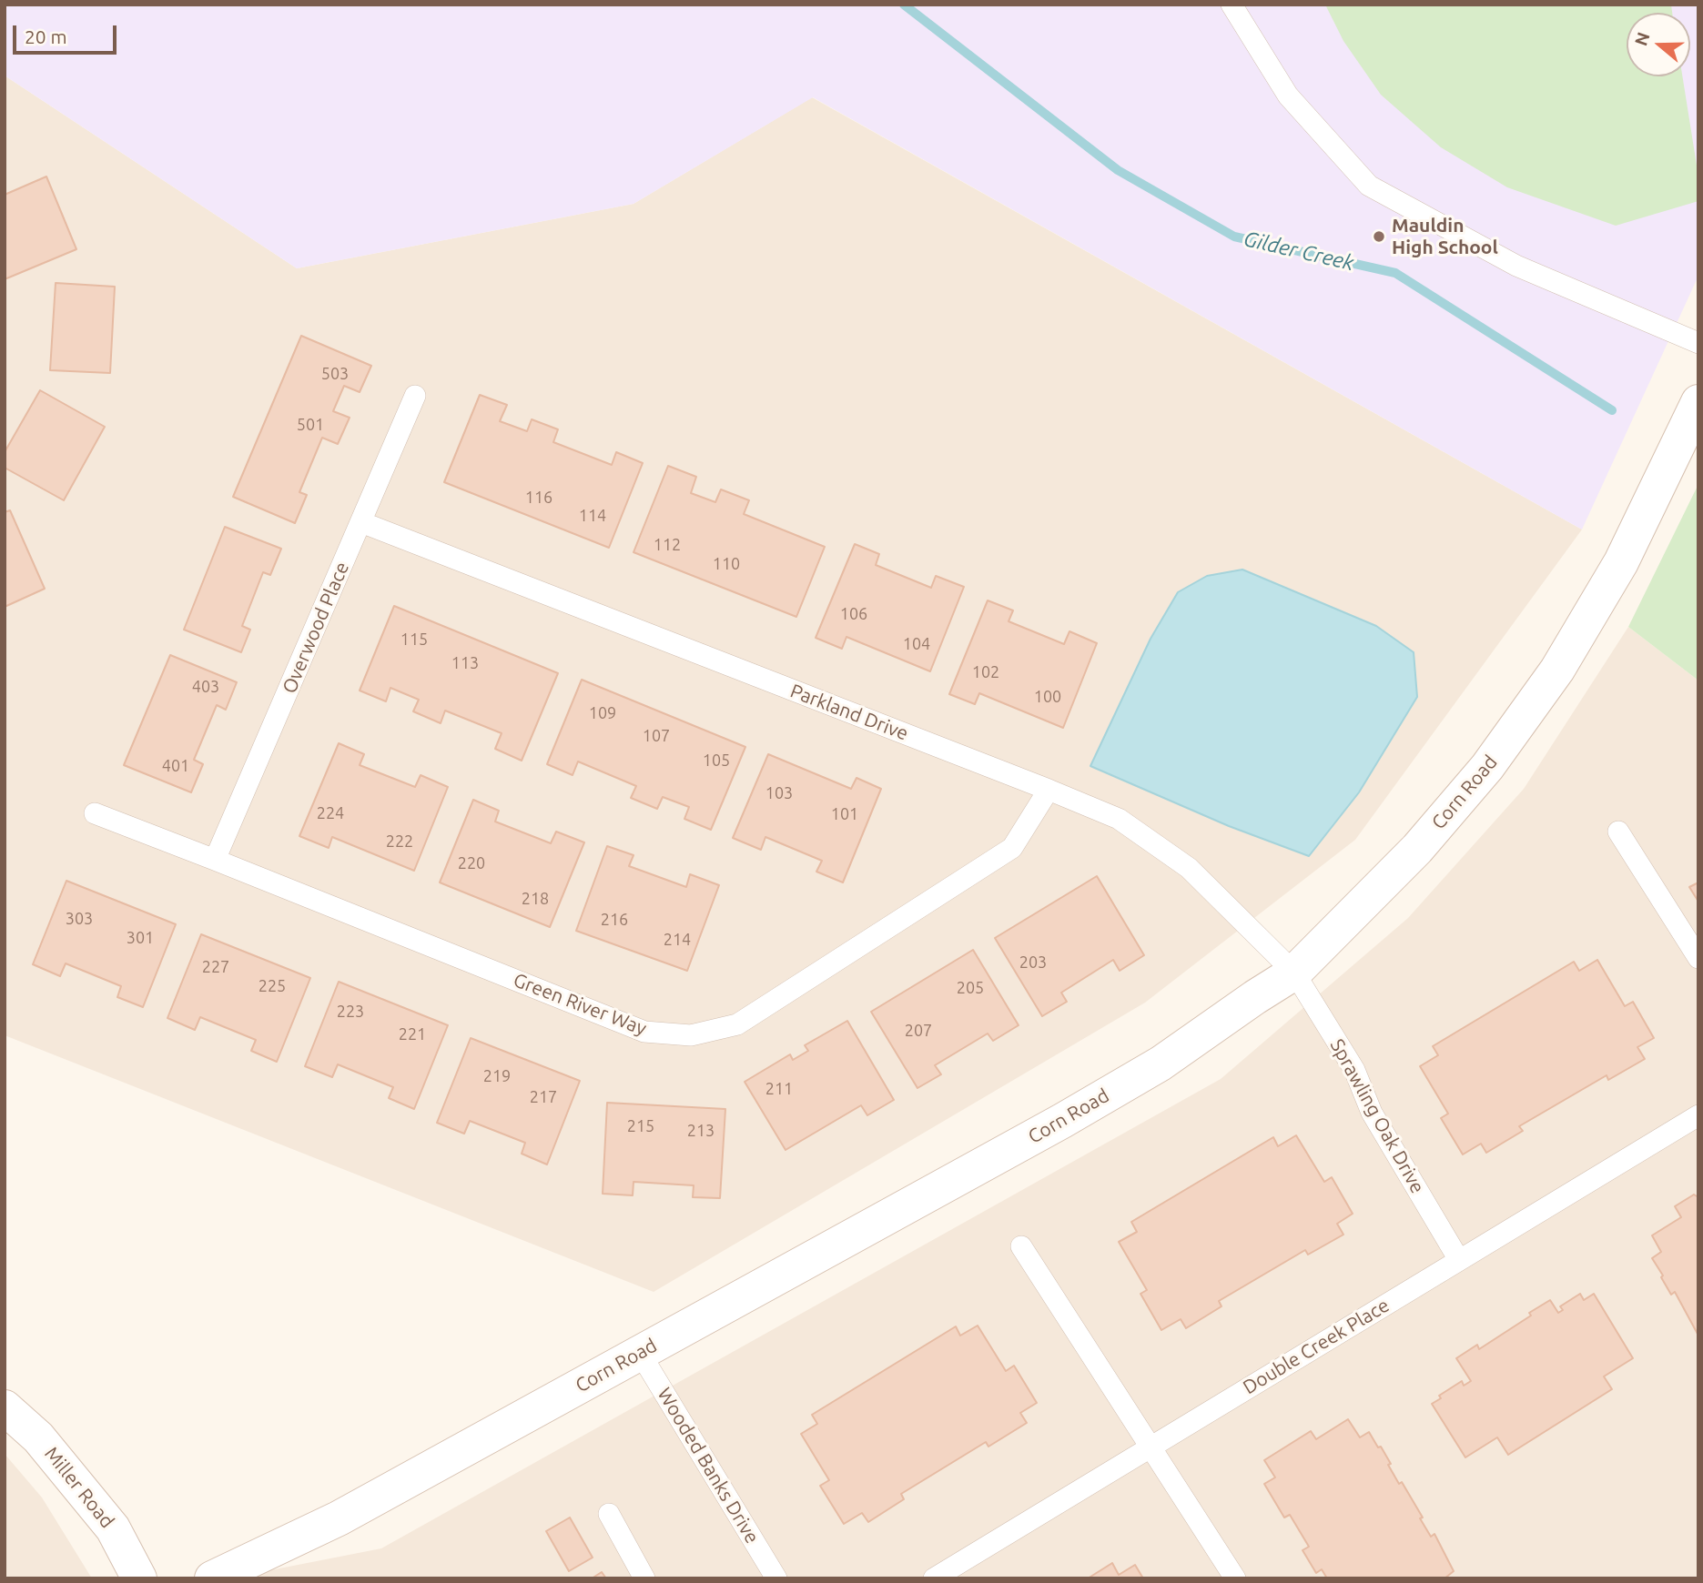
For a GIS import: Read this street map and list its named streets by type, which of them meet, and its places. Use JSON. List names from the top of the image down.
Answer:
{
  "streets": {
    "street": ["Corn Road", "Miller Road"],
    "lane": [
      "Overwood Place",
      "Parkland Drive",
      "Green River Way",
      "Sprawling Oak Drive",
      "Double Creek Place",
      "Wooded Banks Drive"
    ]
  },
  "crossings": [
    ["Overwood Place", "Parkland Drive"],
    ["Overwood Place", "Green River Way"],
    ["Parkland Drive", "Corn Road"],
    ["Parkland Drive", "Green River Way"],
    ["Parkland Drive", "Sprawling Oak Drive"],
    ["Corn Road", "Sprawling Oak Drive"],
    ["Corn Road", "Wooded Banks Drive"],
    ["Sprawling Oak Drive", "Double Creek Place"]
  ],
  "water": ["Gilder Creek"],
  "places": ["Mauldin High School"],
  "house_numbers": [
    "503",
    "501",
    "116",
    "114",
    "112",
    "110",
    "106",
    "115",
    "104",
    "113",
    "102",
    "403",
    "100",
    "109",
    "107",
    "105",
    "401",
    "103",
    "224",
    "101",
    "222",
    "220",
    "218",
    "303",
    "216",
    "301",
    "214",
    "203",
    "227",
    "225",
    "205",
    "223",
    "207",
    "221",
    "219",
    "211",
    "217",
    "215",
    "213"
  ],
  "scale_bar": "20 m",
  "north": "left"
}
